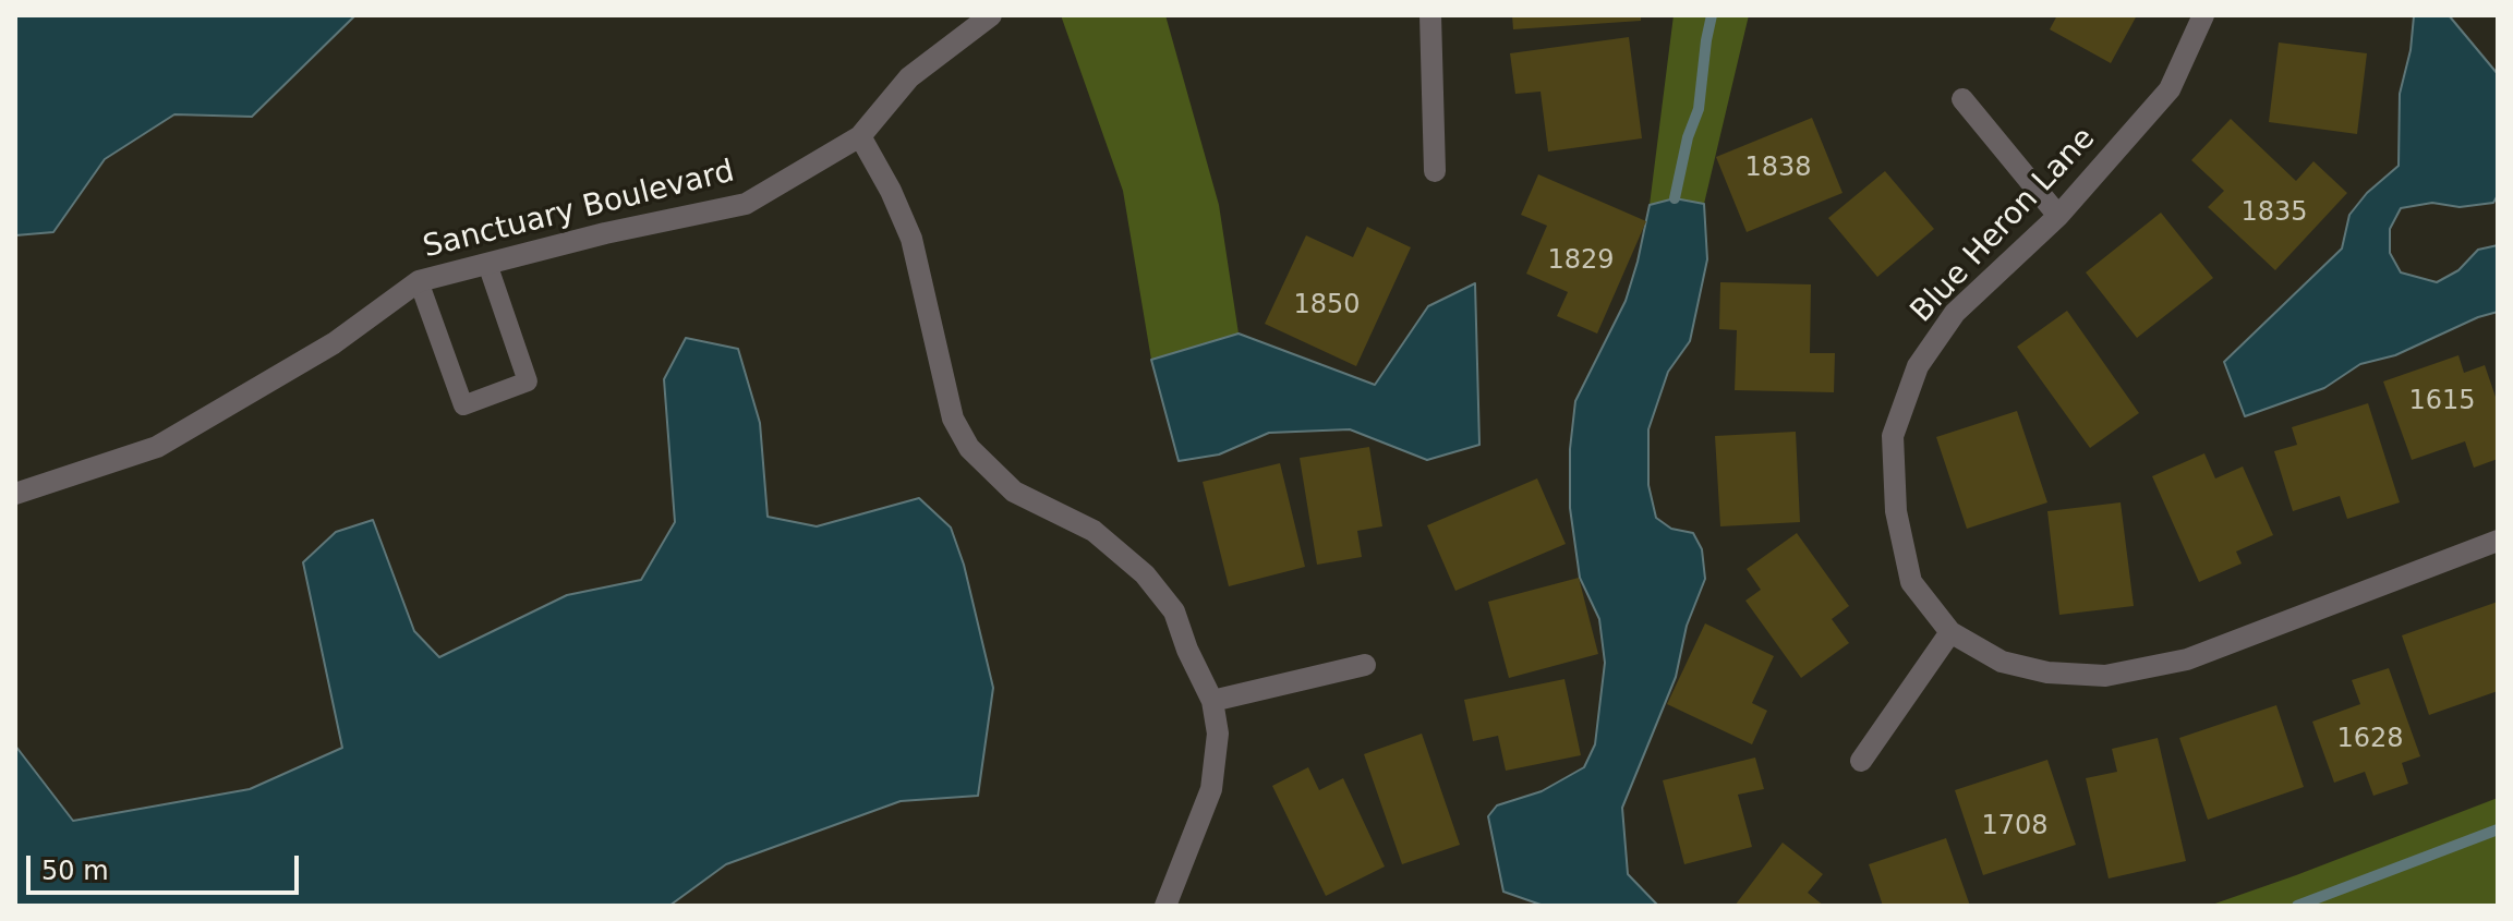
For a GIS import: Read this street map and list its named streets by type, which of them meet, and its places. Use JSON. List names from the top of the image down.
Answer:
{
  "streets": {
    "street": ["Sanctuary Boulevard", "Blue Heron Lane"]
  },
  "house_numbers": [
    "1838",
    "1835",
    "1829",
    "1850",
    "1615",
    "1628",
    "1708"
  ],
  "scale_bar": "50 m"
}
